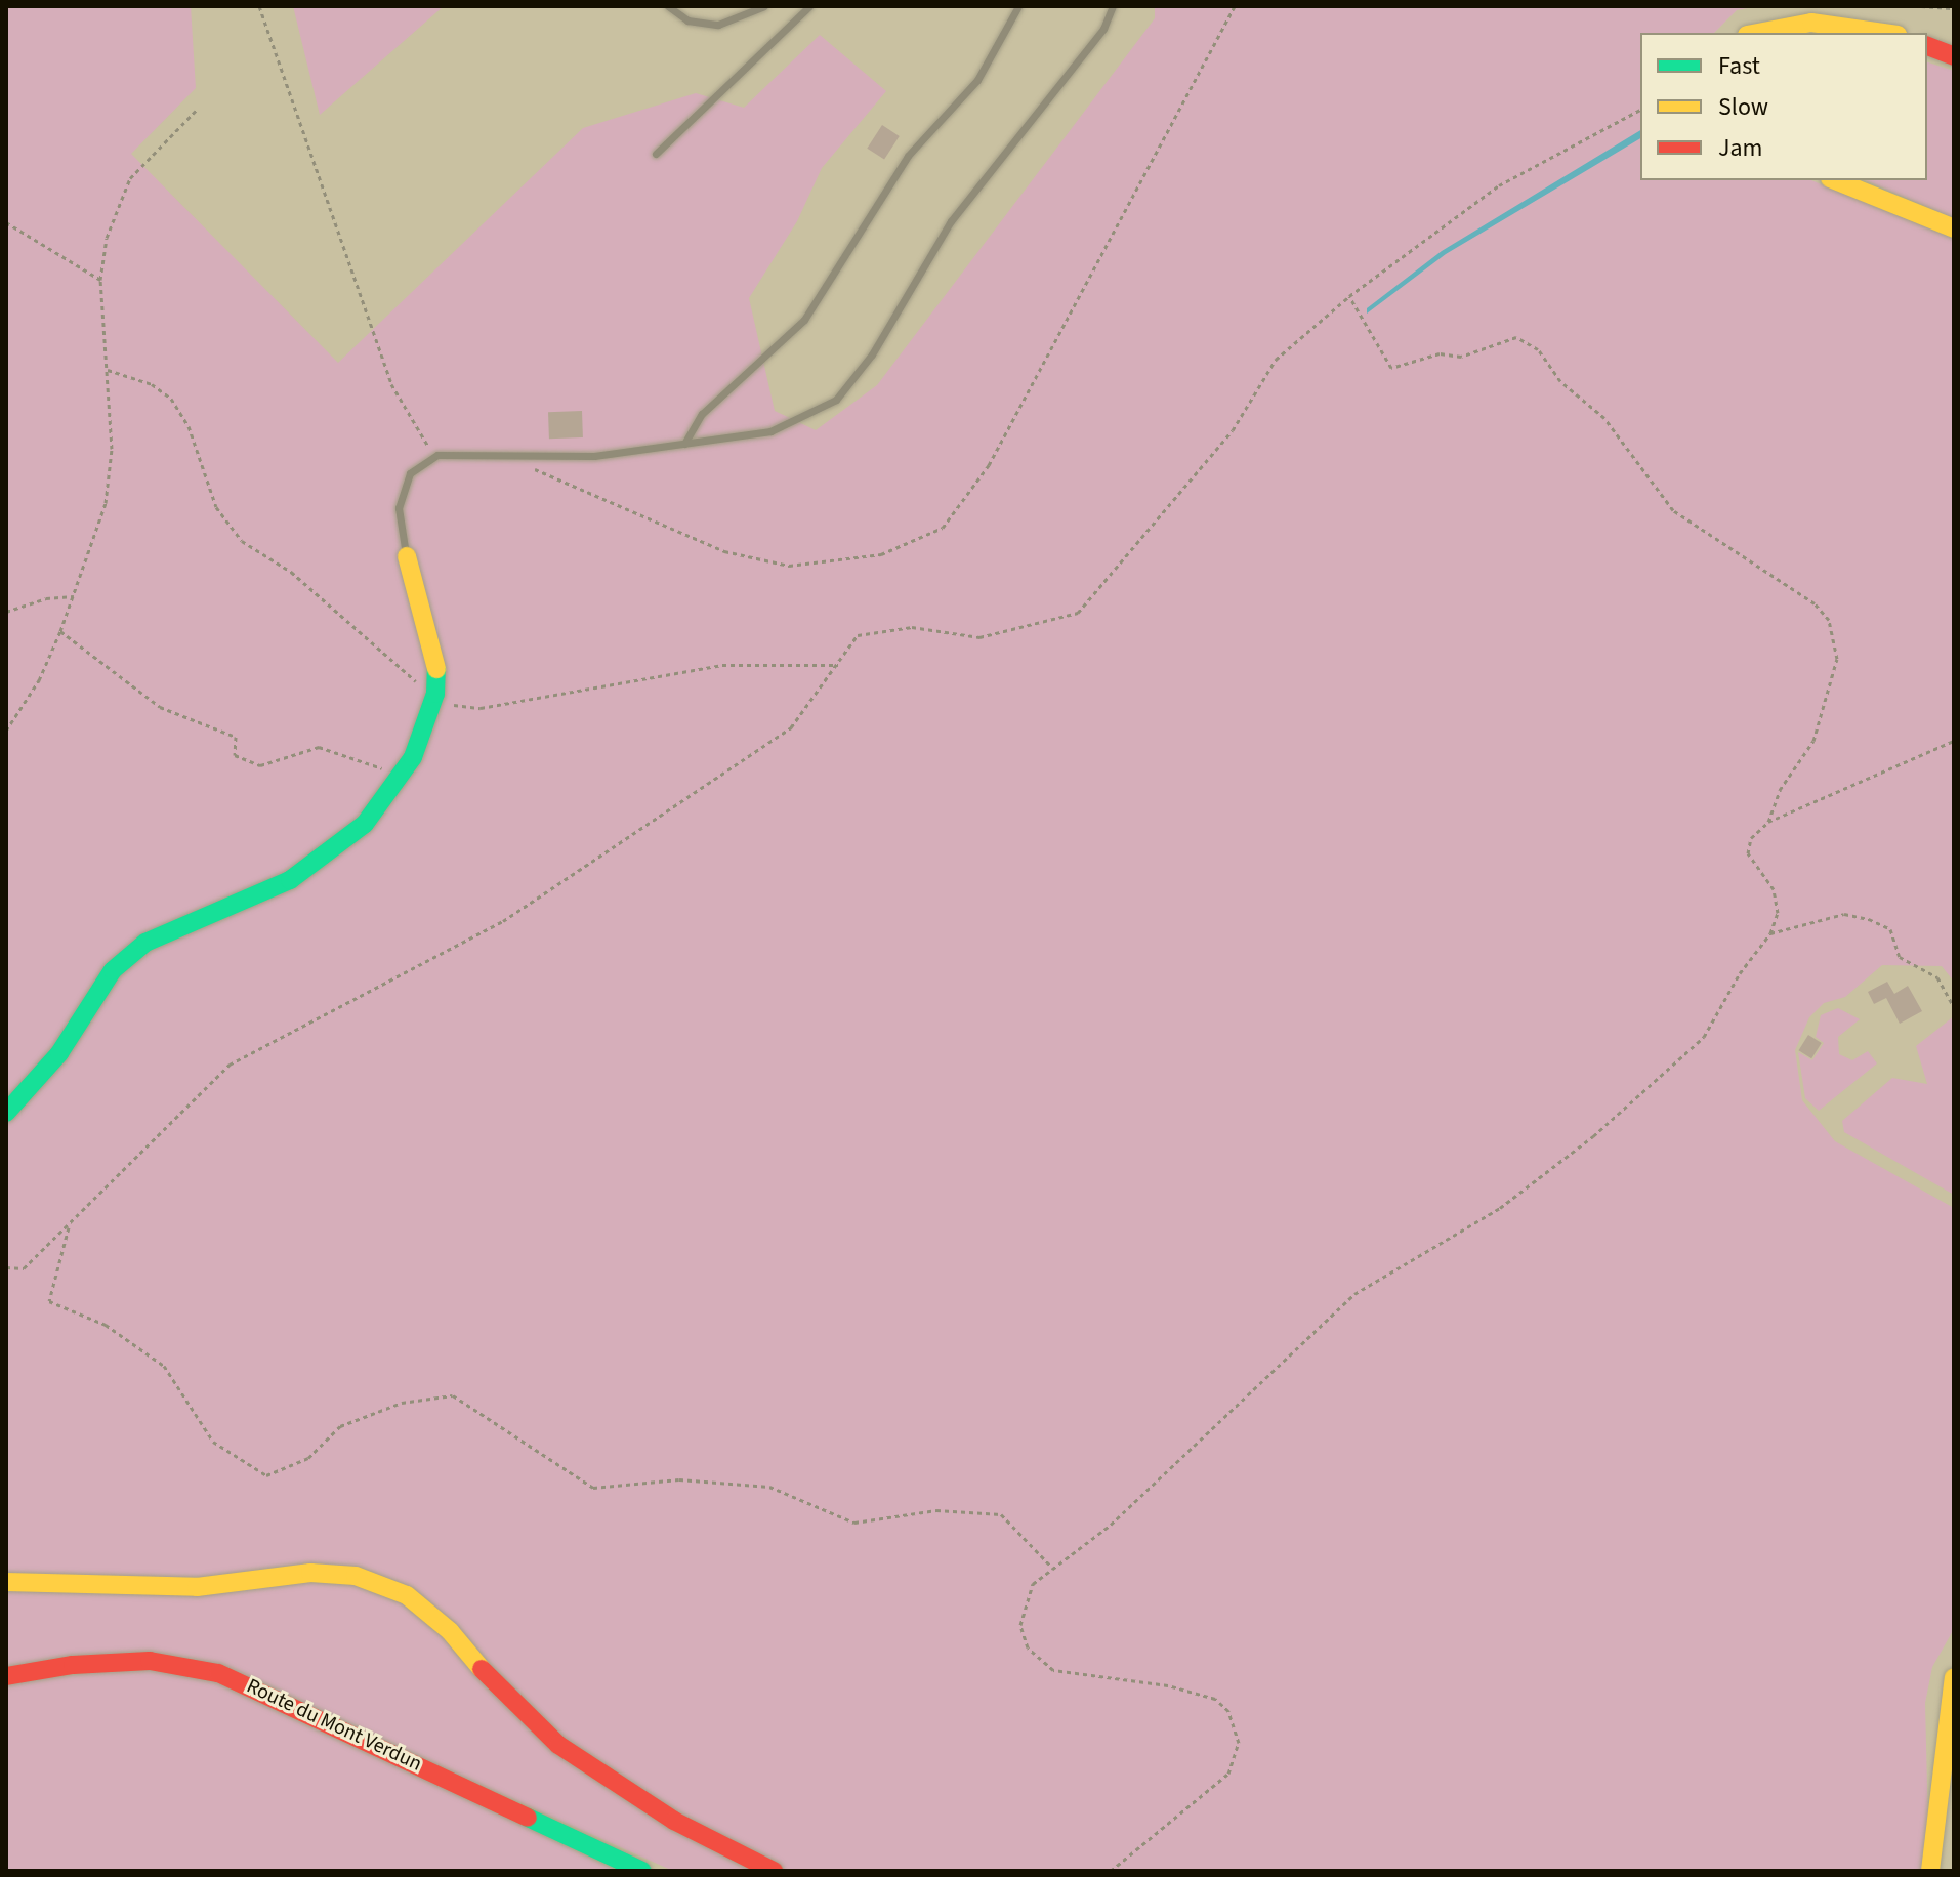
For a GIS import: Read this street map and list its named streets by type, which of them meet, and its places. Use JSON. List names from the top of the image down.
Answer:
{
  "streets": {
    "street": ["Route du Mont Verdun"]
  },
  "legend": ["Fast", "Slow", "Jam"]
}
